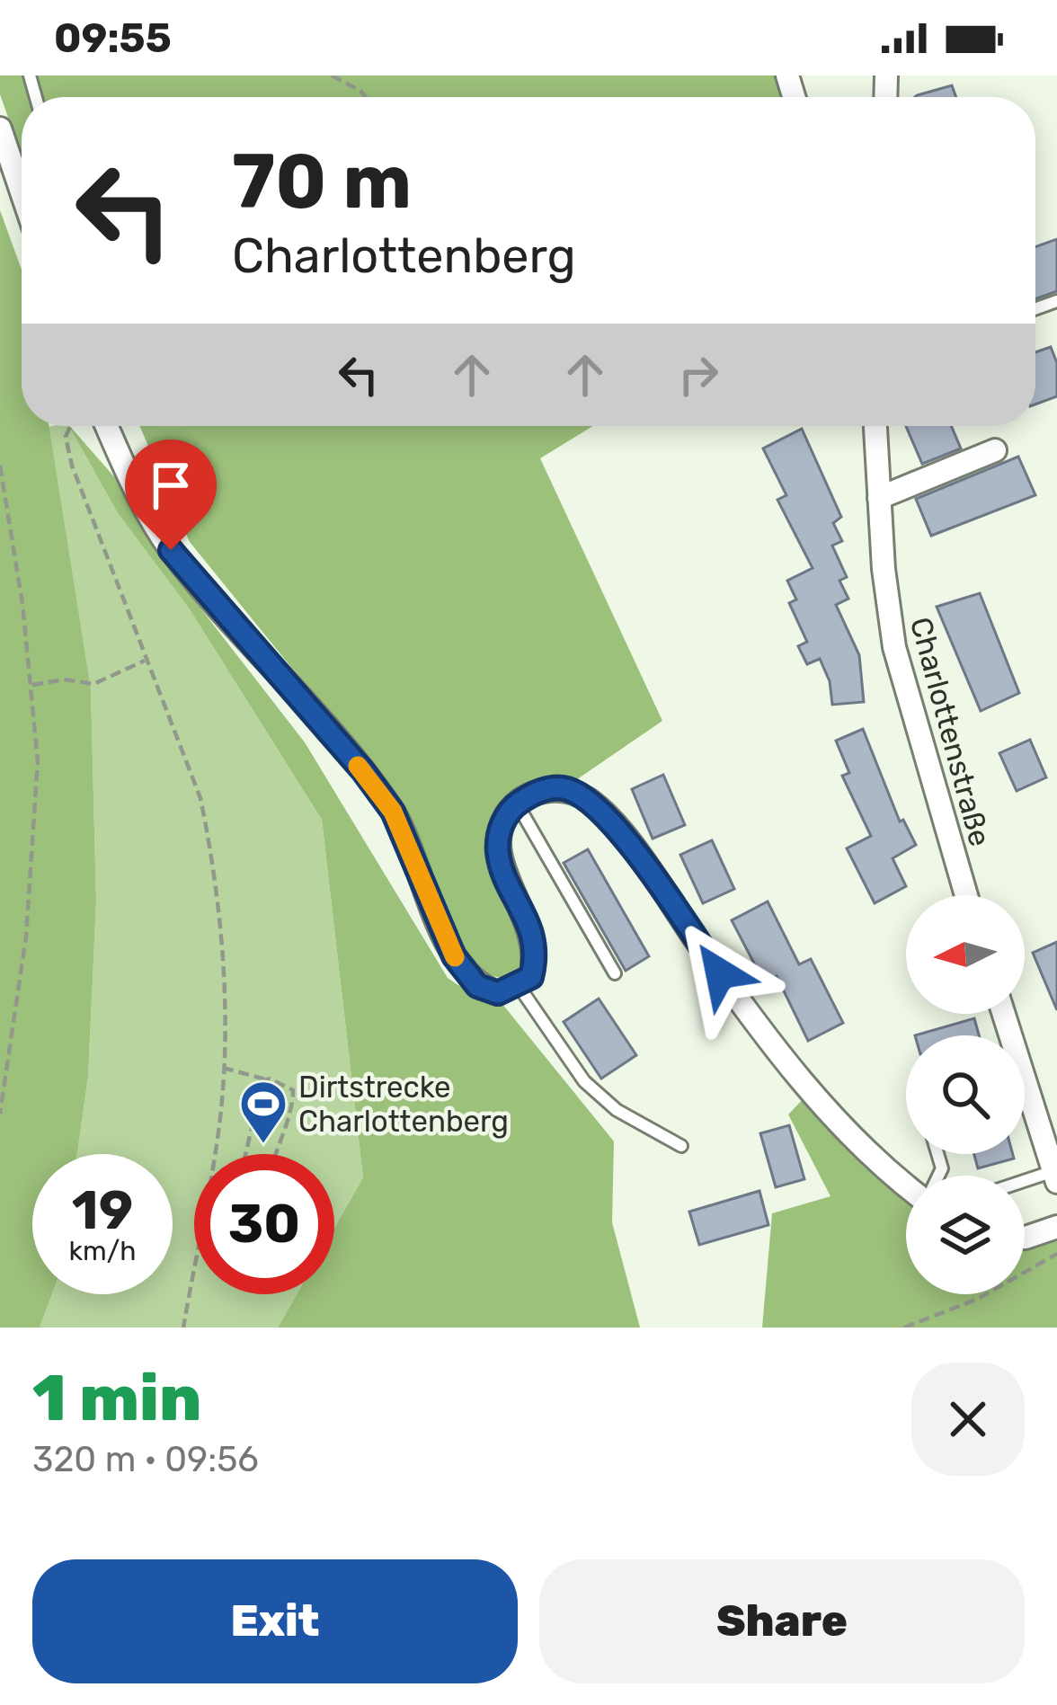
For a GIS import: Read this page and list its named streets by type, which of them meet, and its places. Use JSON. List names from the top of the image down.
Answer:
{
  "streets": {
    "street": ["Charlottenstraße"]
  },
  "places": {
    "sports": ["Dirtstrecke Charlottenberg"]
  },
  "north": "left",
  "page": {
    "status": "09:55",
    "turn": ["70 m", "Charlottenberg"],
    "speed": "19 km/h",
    "limit": "30",
    "heading": ["1 min", "320 m · 09:56"],
    "buttons": ["Exit", "Share"]
  }
}
